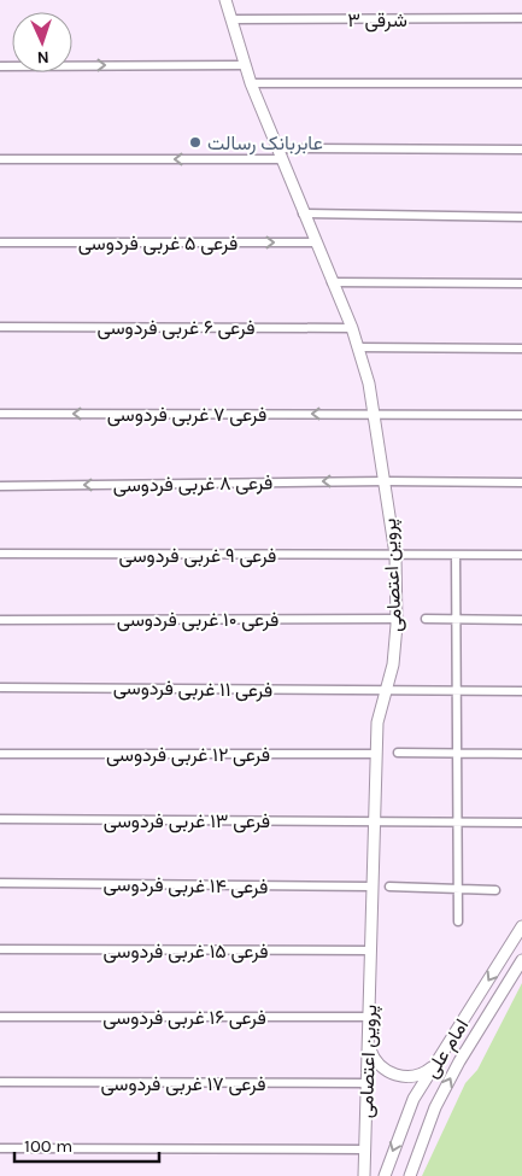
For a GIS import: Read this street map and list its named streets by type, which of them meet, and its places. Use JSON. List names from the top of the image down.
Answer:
{
  "streets": {
    "main road": ["پروین اعتصامی", "امام علی"],
    "street": [
      "۳ شرقی",
      "فرعی ۵ غربی فردوسی",
      "فرعی ۶ غربی فردوسی",
      "فرعی ۷ غربی فردوسی",
      "فرعی ۸ غربی فردوسی",
      "فرعی ۹ غربی فردوسی",
      "فرعی ۱۰ غربی فردوسی",
      "فرعی ۱۱ غربی فردوسی",
      "فرعی ۱۲ غربی فردوسی",
      "فرعی ۱۳ غربی فردوسی",
      "فرعی ۱۴ غربی فردوسی",
      "فرعی ۱۵ غربی فردوسی",
      "فرعی ۱۶ غربی فردوسی",
      "فرعی ۱۷ غربی فردوسی"
    ]
  },
  "crossings": [
    ["۳ شرقی", "پروین اعتصامی"],
    ["فرعی ۵ غربی فردوسی", "پروین اعتصامی"],
    ["فرعی ۶ غربی فردوسی", "پروین اعتصامی"],
    ["فرعی ۷ غربی فردوسی", "پروین اعتصامی"],
    ["فرعی ۸ غربی فردوسی", "پروین اعتصامی"],
    ["فرعی ۹ غربی فردوسی", "پروین اعتصامی"],
    ["پروین اعتصامی", "فرعی ۱۰ غربی فردوسی"],
    ["پروین اعتصامی", "فرعی ۱۱ غربی فردوسی"],
    ["پروین اعتصامی", "فرعی ۱۲ غربی فردوسی"],
    ["پروین اعتصامی", "فرعی ۱۳ غربی فردوسی"],
    ["پروین اعتصامی", "فرعی ۱۴ غربی فردوسی"],
    ["پروین اعتصامی", "فرعی ۱۵ غربی فردوسی"],
    ["پروین اعتصامی", "فرعی ۱۶ غربی فردوسی"],
    ["پروین اعتصامی", "فرعی ۱۷ غربی فردوسی"]
  ],
  "one_way": ["فرعی ۵ غربی فردوسی", "فرعی ۷ غربی فردوسی", "فرعی ۸ غربی فردوسی"],
  "places": ["عابربانک رسالت"],
  "scale_bar": "100 m",
  "north": "bottom"
}
